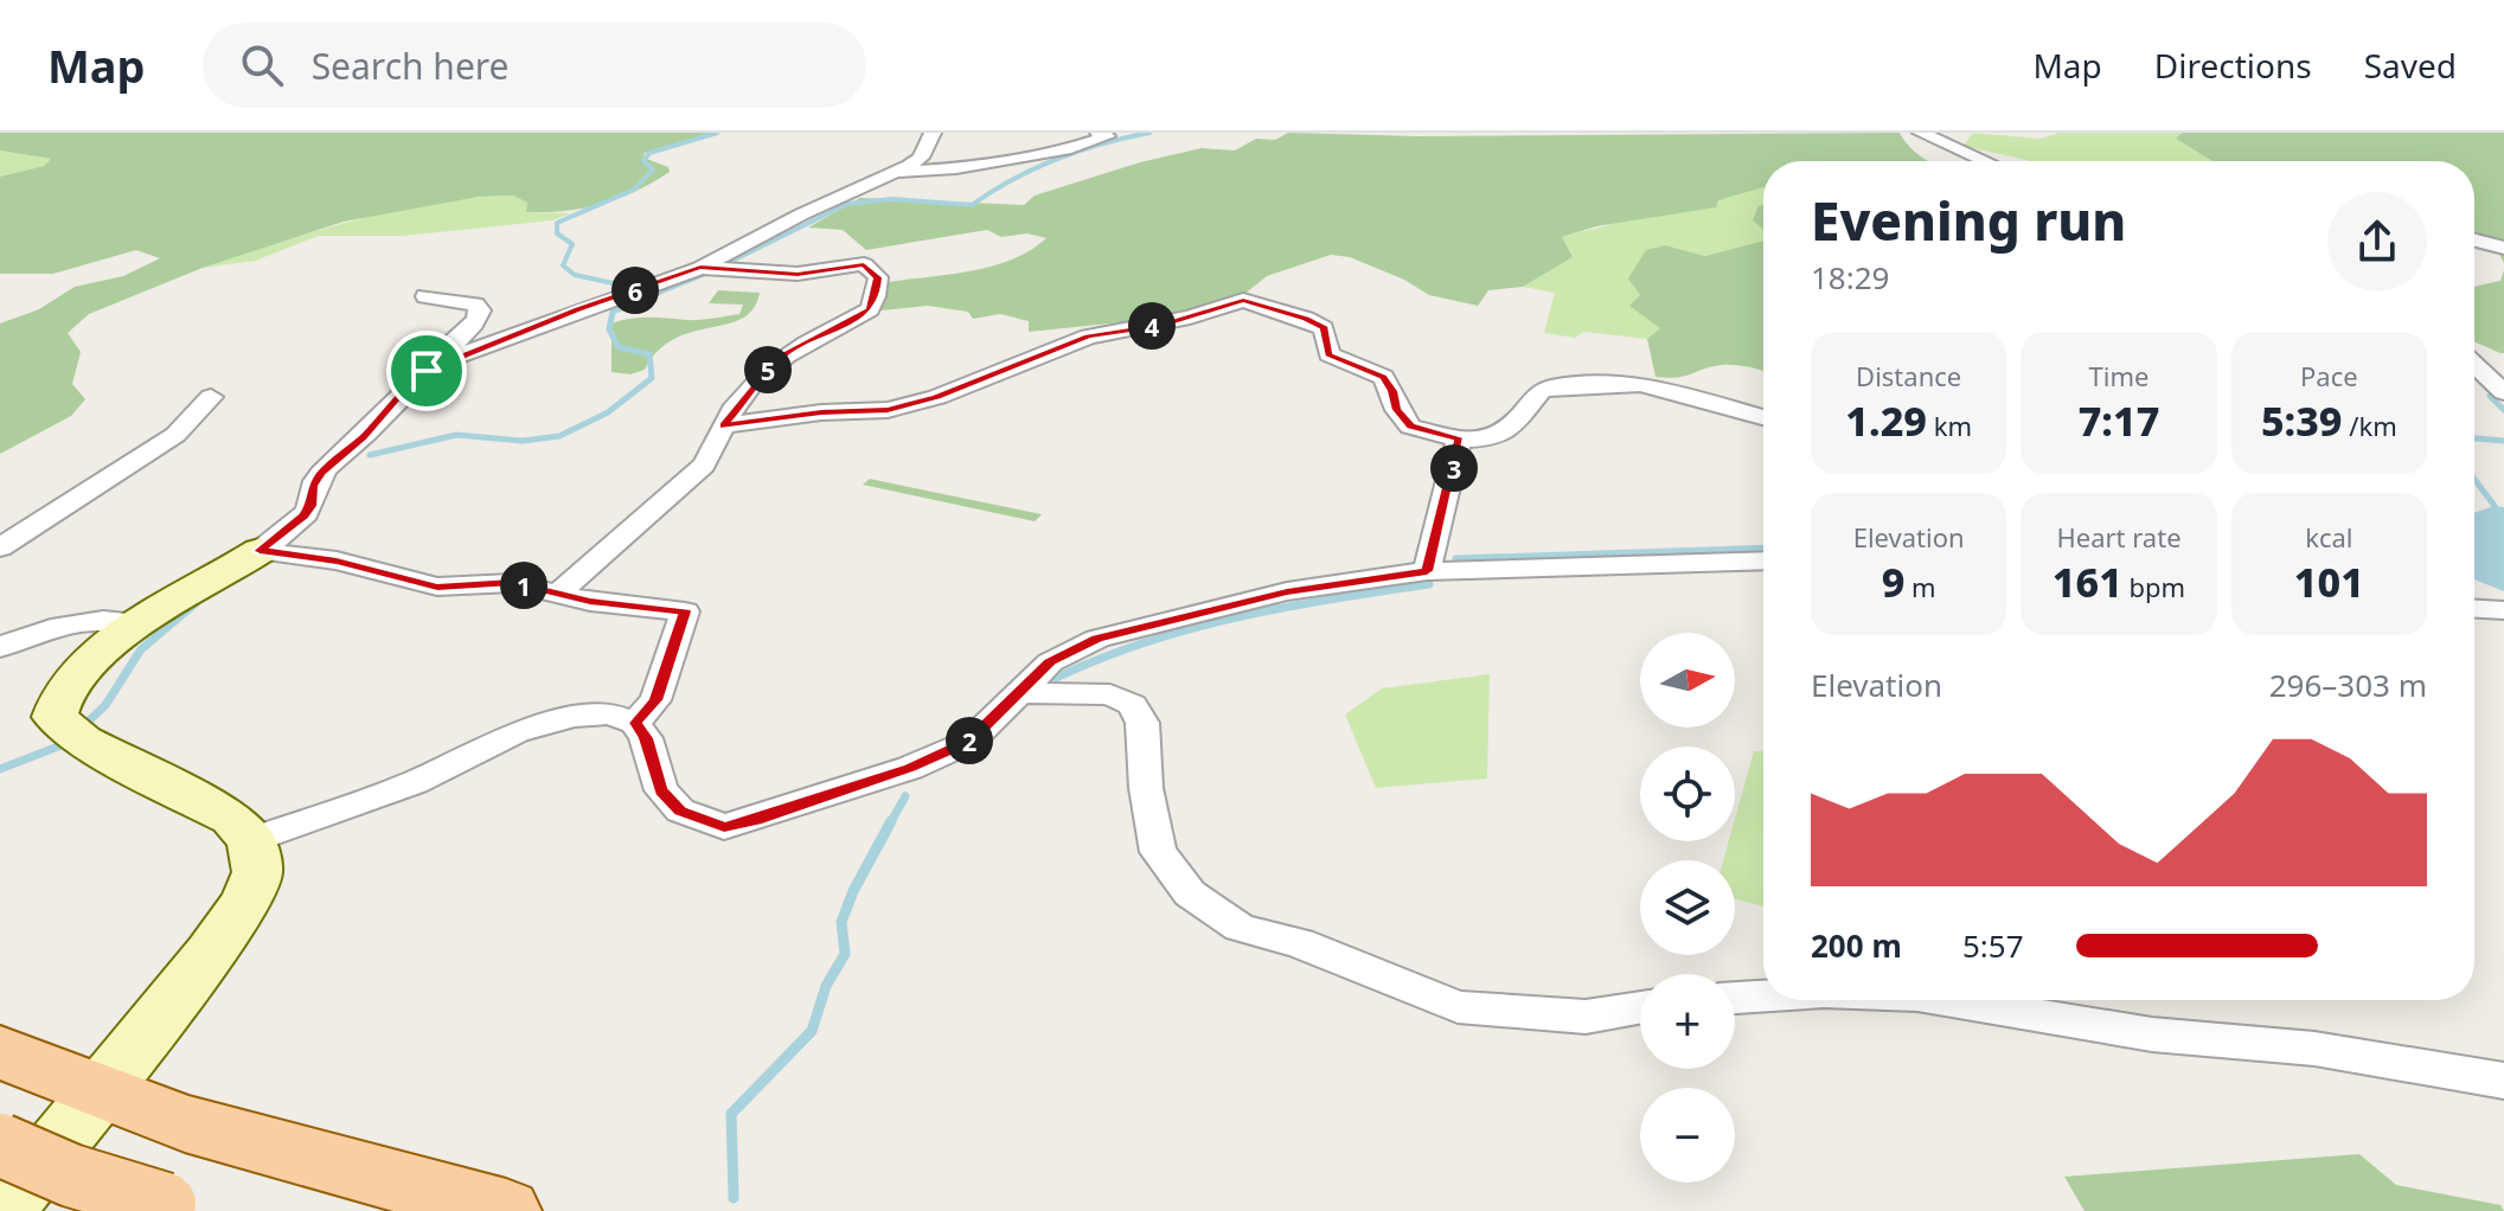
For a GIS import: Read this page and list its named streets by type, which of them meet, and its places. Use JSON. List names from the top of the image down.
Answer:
{
  "north": "right",
  "page": {
    "header": "Map",
    "search": "Search here",
    "nav": ["Map", "Directions", "Saved"],
    "heading": ["Evening run", "18:29"],
    "pins": [
      "6",
      "4",
      "5",
      "3",
      "1",
      "2"
    ],
    "stats": [
      ["Distance", "1.29 km"],
      ["Time", "7:17"],
      ["Pace", "5:39 /km"],
      ["Elevation", "9 m"],
      ["Heart rate", "161 bpm"],
      ["kcal", "101"]
    ],
    "map_buttons": ["+", "−"],
    "chart": ["Elevation", "296–303 m"],
    "list": [
      {
        "name": "200 m",
        "note": "5:57"
      }
    ]
  }
}
